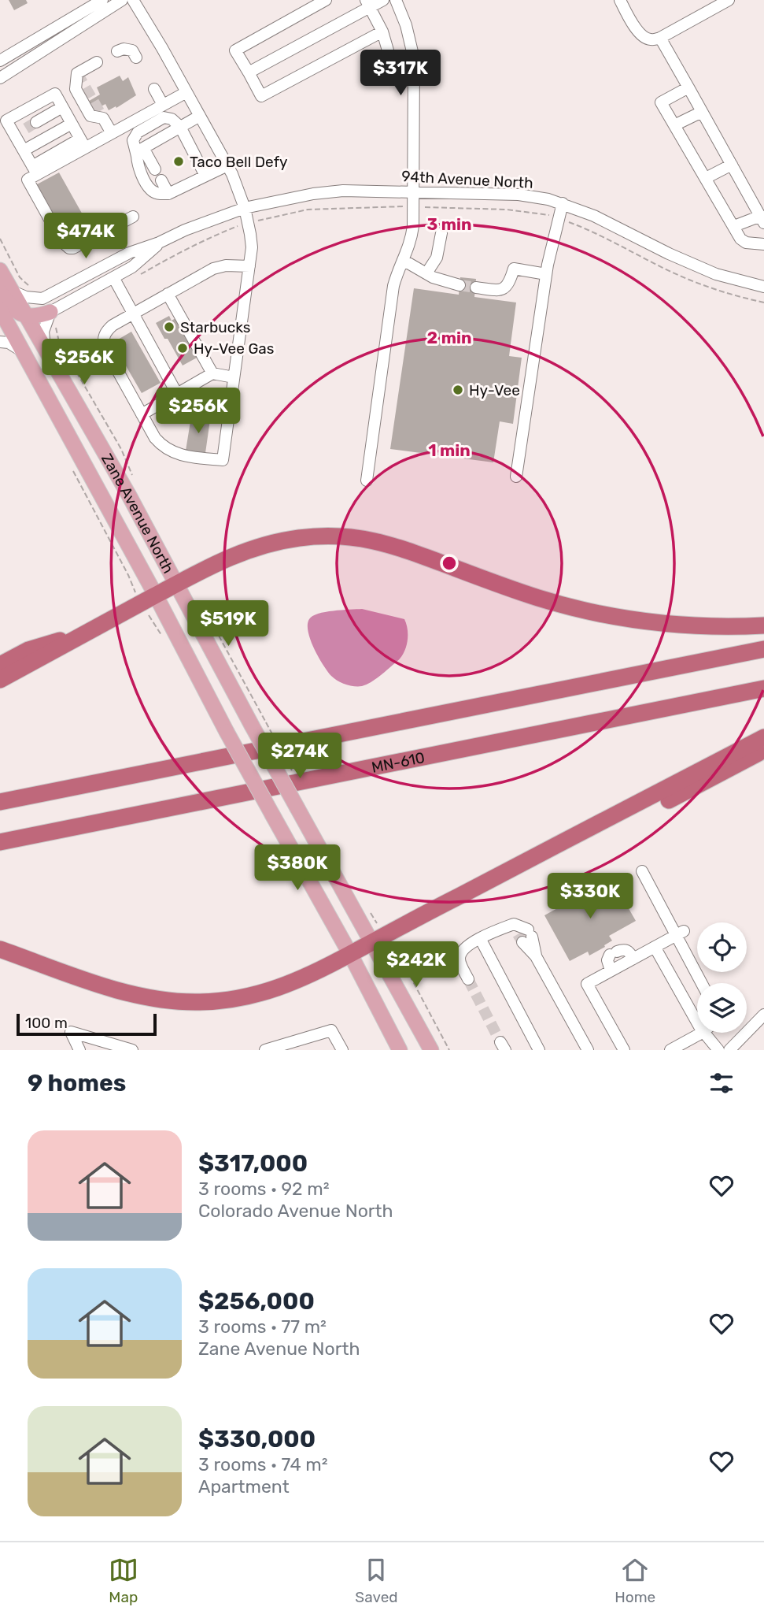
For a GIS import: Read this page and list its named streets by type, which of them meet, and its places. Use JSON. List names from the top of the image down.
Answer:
{
  "streets": {
    "highway": ["MN-610"],
    "main road": ["Zane Avenue North"],
    "street": ["94th Avenue North"]
  },
  "places": [
    "Taco Bell Defy",
    "Starbucks",
    "Hy-Vee Gas",
    "Hy-Vee"
  ],
  "scale_bar": "100 m",
  "page": {
    "price": [
      "$317K",
      "$474K",
      "$256K",
      "$256K",
      "$519K",
      "$274K",
      "$380K",
      "$330K",
      "$242K"
    ],
    "scale": "100 m",
    "heading": "9 homes",
    "list": [
      {
        "name": "$317,000",
        "note": "3 rooms · 92 m² · Colorado Avenue North"
      },
      {
        "name": "$256,000",
        "note": "3 rooms · 77 m² · Zane Avenue North"
      },
      {
        "name": "$330,000",
        "note": "3 rooms · 74 m² · Apartment"
      }
    ],
    "tabs": ["Map", "Saved", "Home"]
  },
  "rings": ["3 min", "2 min", "1 min"]
}
